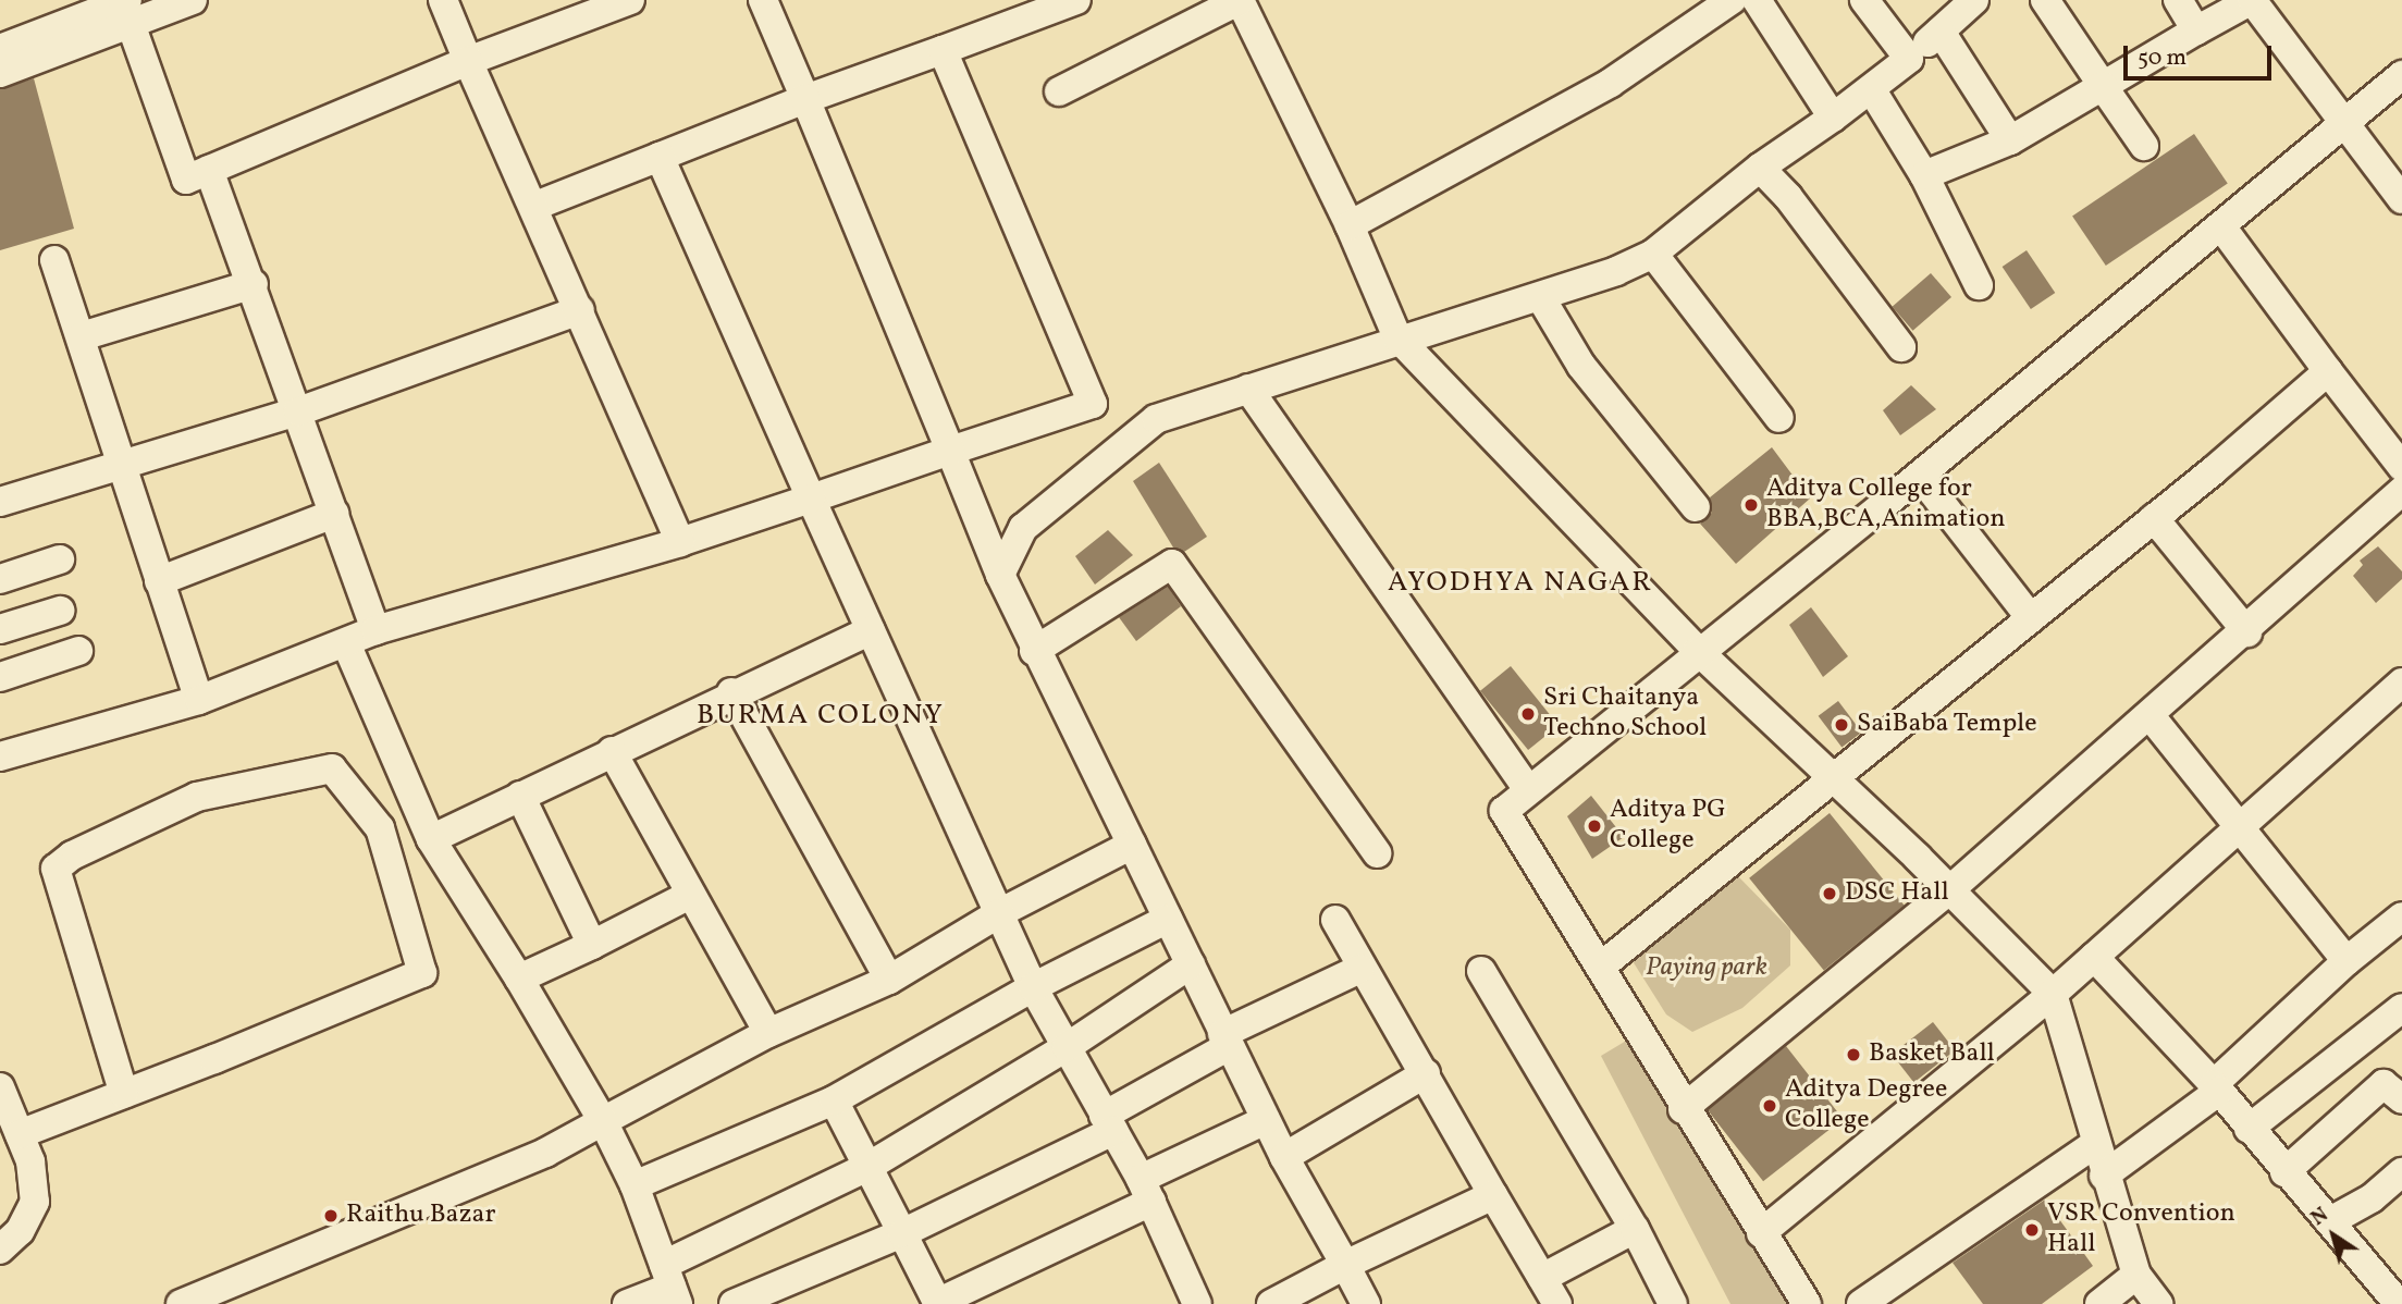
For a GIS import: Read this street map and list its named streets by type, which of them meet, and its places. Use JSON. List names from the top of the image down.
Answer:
{
  "districts": ["AYODHYA NAGAR", "BURMA COLONY"],
  "parks": ["Paying park"],
  "places": [
    "Aditya College for BBA,BCA,Animation",
    "Sri Chaitanya Techno School",
    "SaiBaba Temple",
    "Aditya PG College",
    "DSC Hall",
    "Basket Ball",
    "Aditya Degree College",
    "Raithu Bazar",
    "VSR Convention Hall"
  ],
  "scale_bar": "50 m",
  "north": "top left"
}
